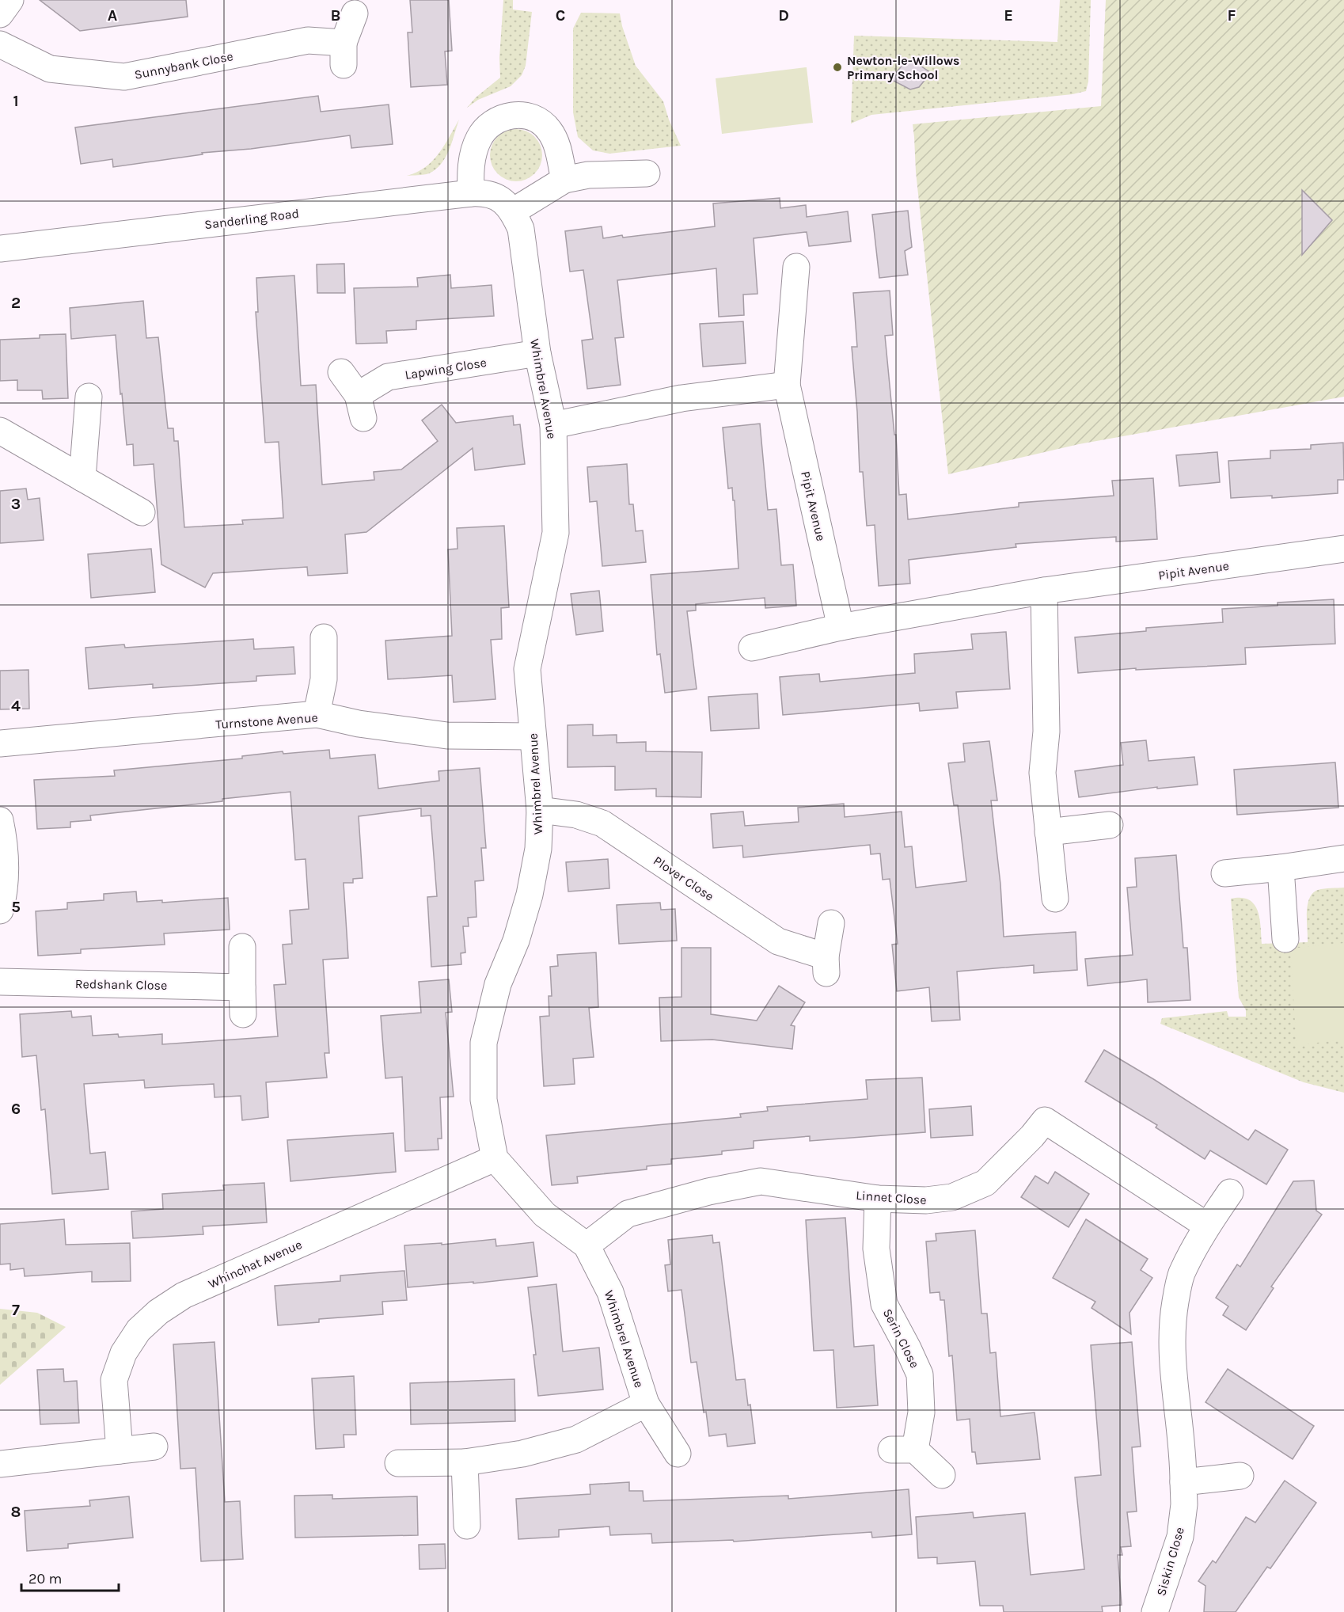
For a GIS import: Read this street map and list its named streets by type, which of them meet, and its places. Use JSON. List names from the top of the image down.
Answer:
{
  "streets": {
    "street": [
      "Sunnybank Close",
      "Sanderling Road",
      "Lapwing Close",
      "Whimbrel Avenue",
      "Pipit Avenue",
      "Turnstone Avenue",
      "Plover Close",
      "Redshank Close",
      "Linnet Close",
      "Whinchat Avenue",
      "Serin Close",
      "Siskin Close"
    ]
  },
  "crossings": [
    ["Sanderling Road", "Whimbrel Avenue"],
    ["Lapwing Close", "Whimbrel Avenue"],
    ["Whimbrel Avenue", "Turnstone Avenue"],
    ["Whimbrel Avenue", "Plover Close"],
    ["Whimbrel Avenue", "Linnet Close"],
    ["Whimbrel Avenue", "Whinchat Avenue"],
    ["Linnet Close", "Serin Close"],
    ["Linnet Close", "Siskin Close"]
  ],
  "places": ["Newton-le-Willows Primary School"],
  "scale_bar": "20 m",
  "grid": {
    "columns": [
      "A",
      "B",
      "C",
      "D",
      "E",
      "F"
    ],
    "rows": [
      "1",
      "2",
      "3",
      "4",
      "5",
      "6",
      "7",
      "8"
    ]
  }
}
